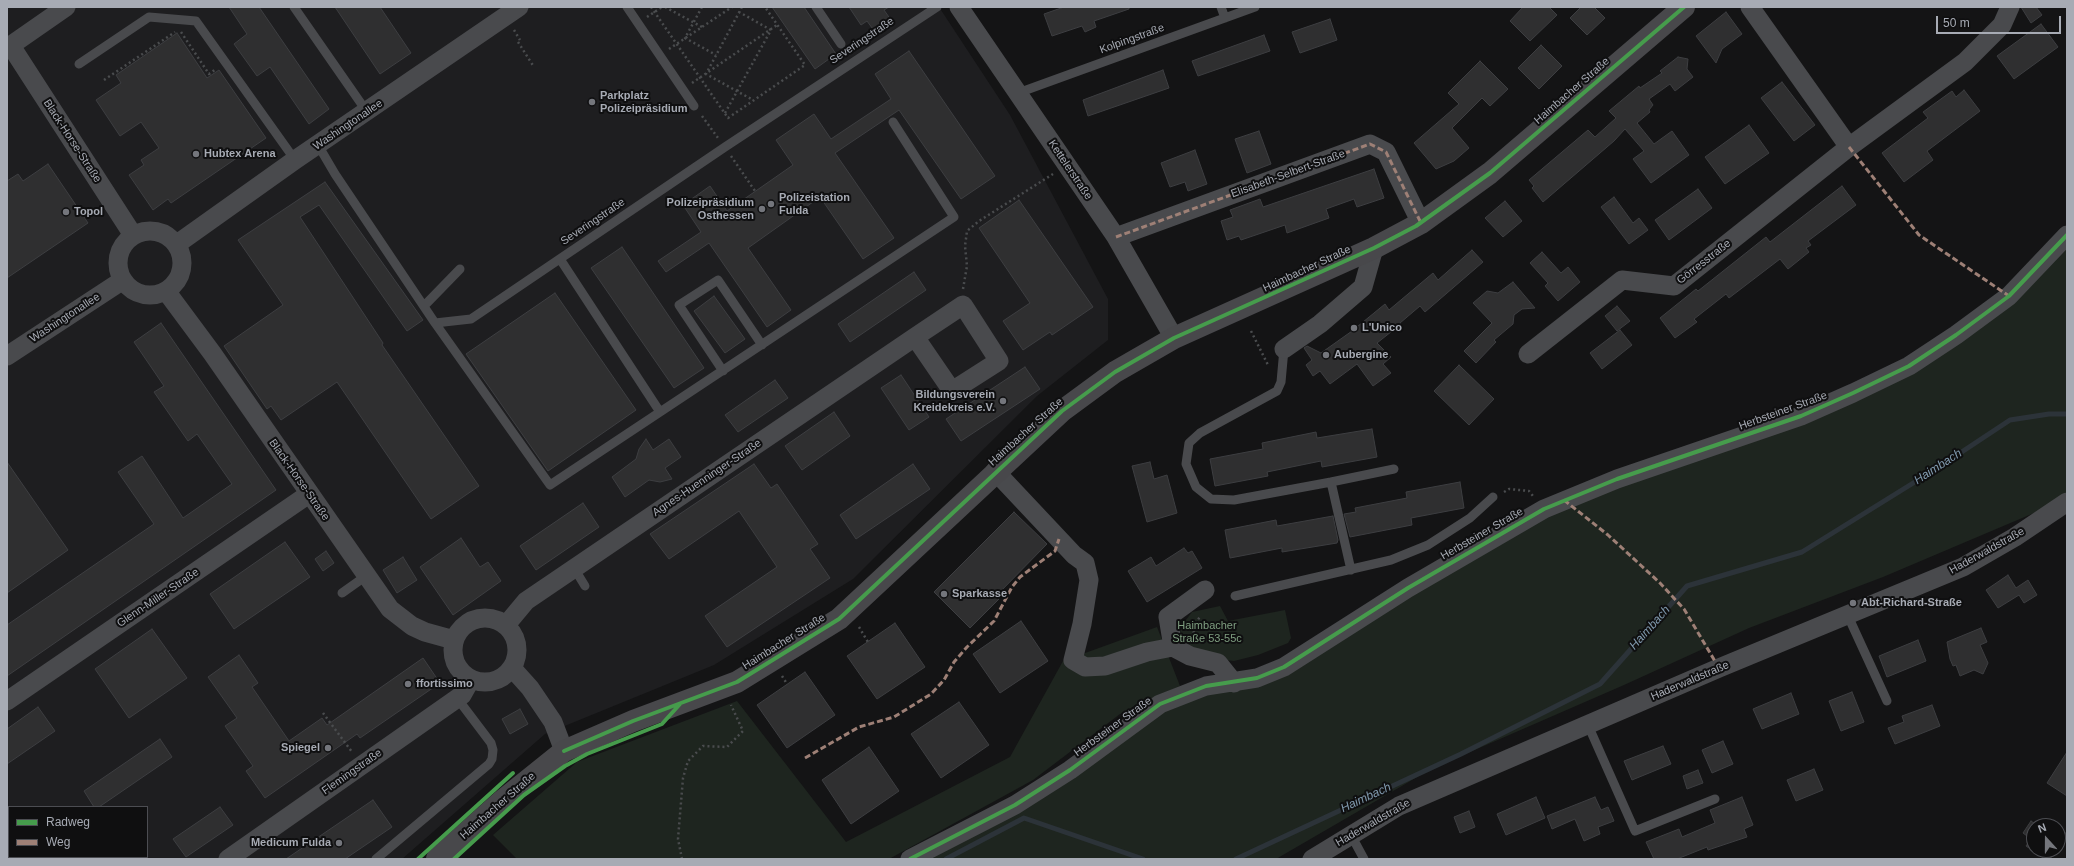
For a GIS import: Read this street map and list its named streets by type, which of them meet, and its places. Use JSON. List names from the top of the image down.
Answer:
{
  "streets": {
    "main road": ["Haimbacher Straße"],
    "street": [
      "Washingtonallee",
      "Black-Horse-Straße",
      "Kettelerstraße",
      "Elisabeth-Selbert-Straße",
      "Görresstraße",
      "Herbsteiner Straße",
      "Agnes-Huenninger-Straße",
      "Haderwaldstraße",
      "Glenn-Miller-Straße",
      "Flemingstraße"
    ],
    "lane": ["Kolpingstraße", "Severingstraße"]
  },
  "crossings": [
    ["Kolpingstraße", "Kettelerstraße"],
    ["Haimbacher Straße", "Kettelerstraße"],
    ["Haimbacher Straße", "Elisabeth-Selbert-Straße"],
    ["Washingtonallee", "Black-Horse-Straße"],
    ["Black-Horse-Straße", "Agnes-Huenninger-Straße"],
    ["Black-Horse-Straße", "Glenn-Miller-Straße"],
    ["Black-Horse-Straße", "Flemingstraße"],
    ["Kettelerstraße", "Elisabeth-Selbert-Straße"],
    ["Agnes-Huenninger-Straße", "Flemingstraße"]
  ],
  "water": ["Haimbach"],
  "parks": ["Haimbacher Straße 53-55c"],
  "places": [
    "Parkplatz Polizeipräsidium",
    "Hubtex Arena",
    "Polizeistation Fulda",
    "Polizeipräsidium Osthessen",
    "Topol",
    "L'Unico",
    "Aubergine",
    "Bildungsverein Kreidekreis e.V.",
    "Sparkasse",
    "Abt-Richard-Straße",
    "ffortissimo",
    "Spiegel",
    "Medicum Fulda"
  ],
  "legend": ["Radweg", "Weg"],
  "scale_bar": "50 m",
  "north": "top"
}
